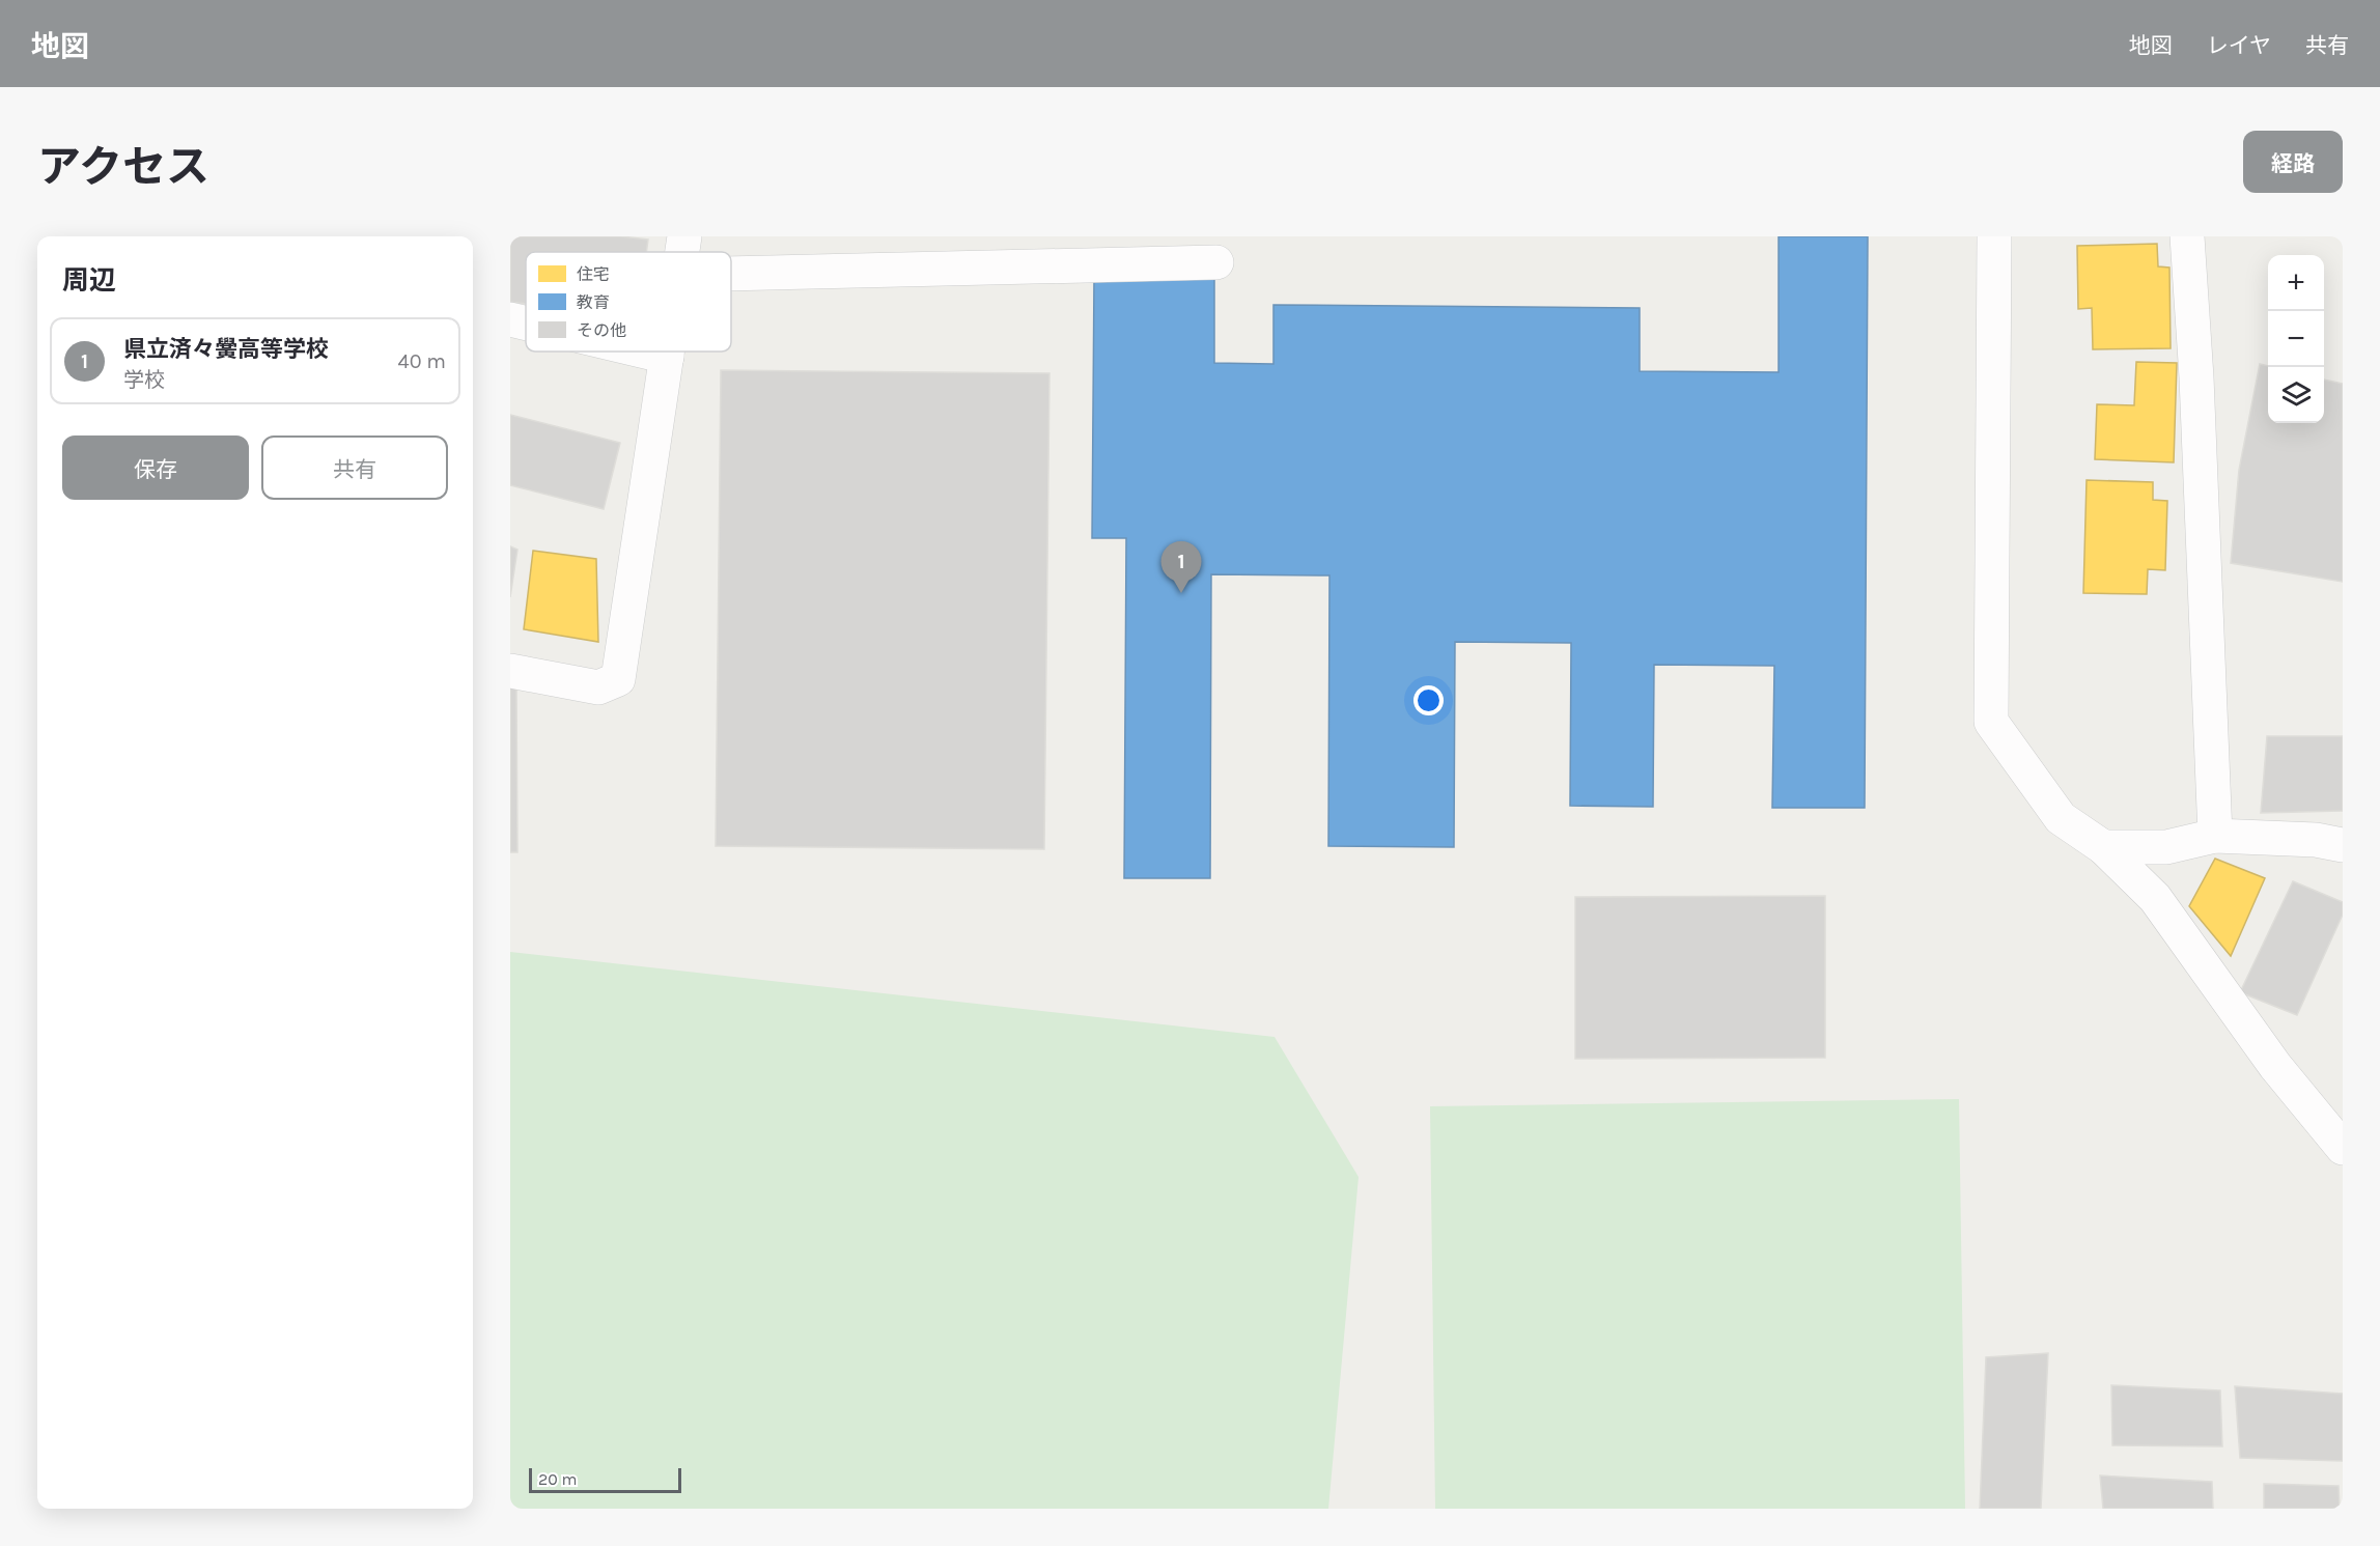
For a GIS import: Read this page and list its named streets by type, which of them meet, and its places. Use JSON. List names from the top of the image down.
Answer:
{
  "legend": ["住宅", "教育", "その他"],
  "scale_bar": "20 m",
  "page": {
    "header": "地図",
    "nav": ["地図", "レイヤ", "共有"],
    "title": "アクセス",
    "buttons": [
      "経路",
      ["保存", "共有"]
    ],
    "heading": "周辺",
    "map_buttons": ["+", "−"],
    "list": [
      {
        "mark": "1",
        "name": "県立済々黌高等学校",
        "note": "学校",
        "value": "40 m"
      }
    ],
    "pins": "1",
    "scale": "20 m"
  }
}
